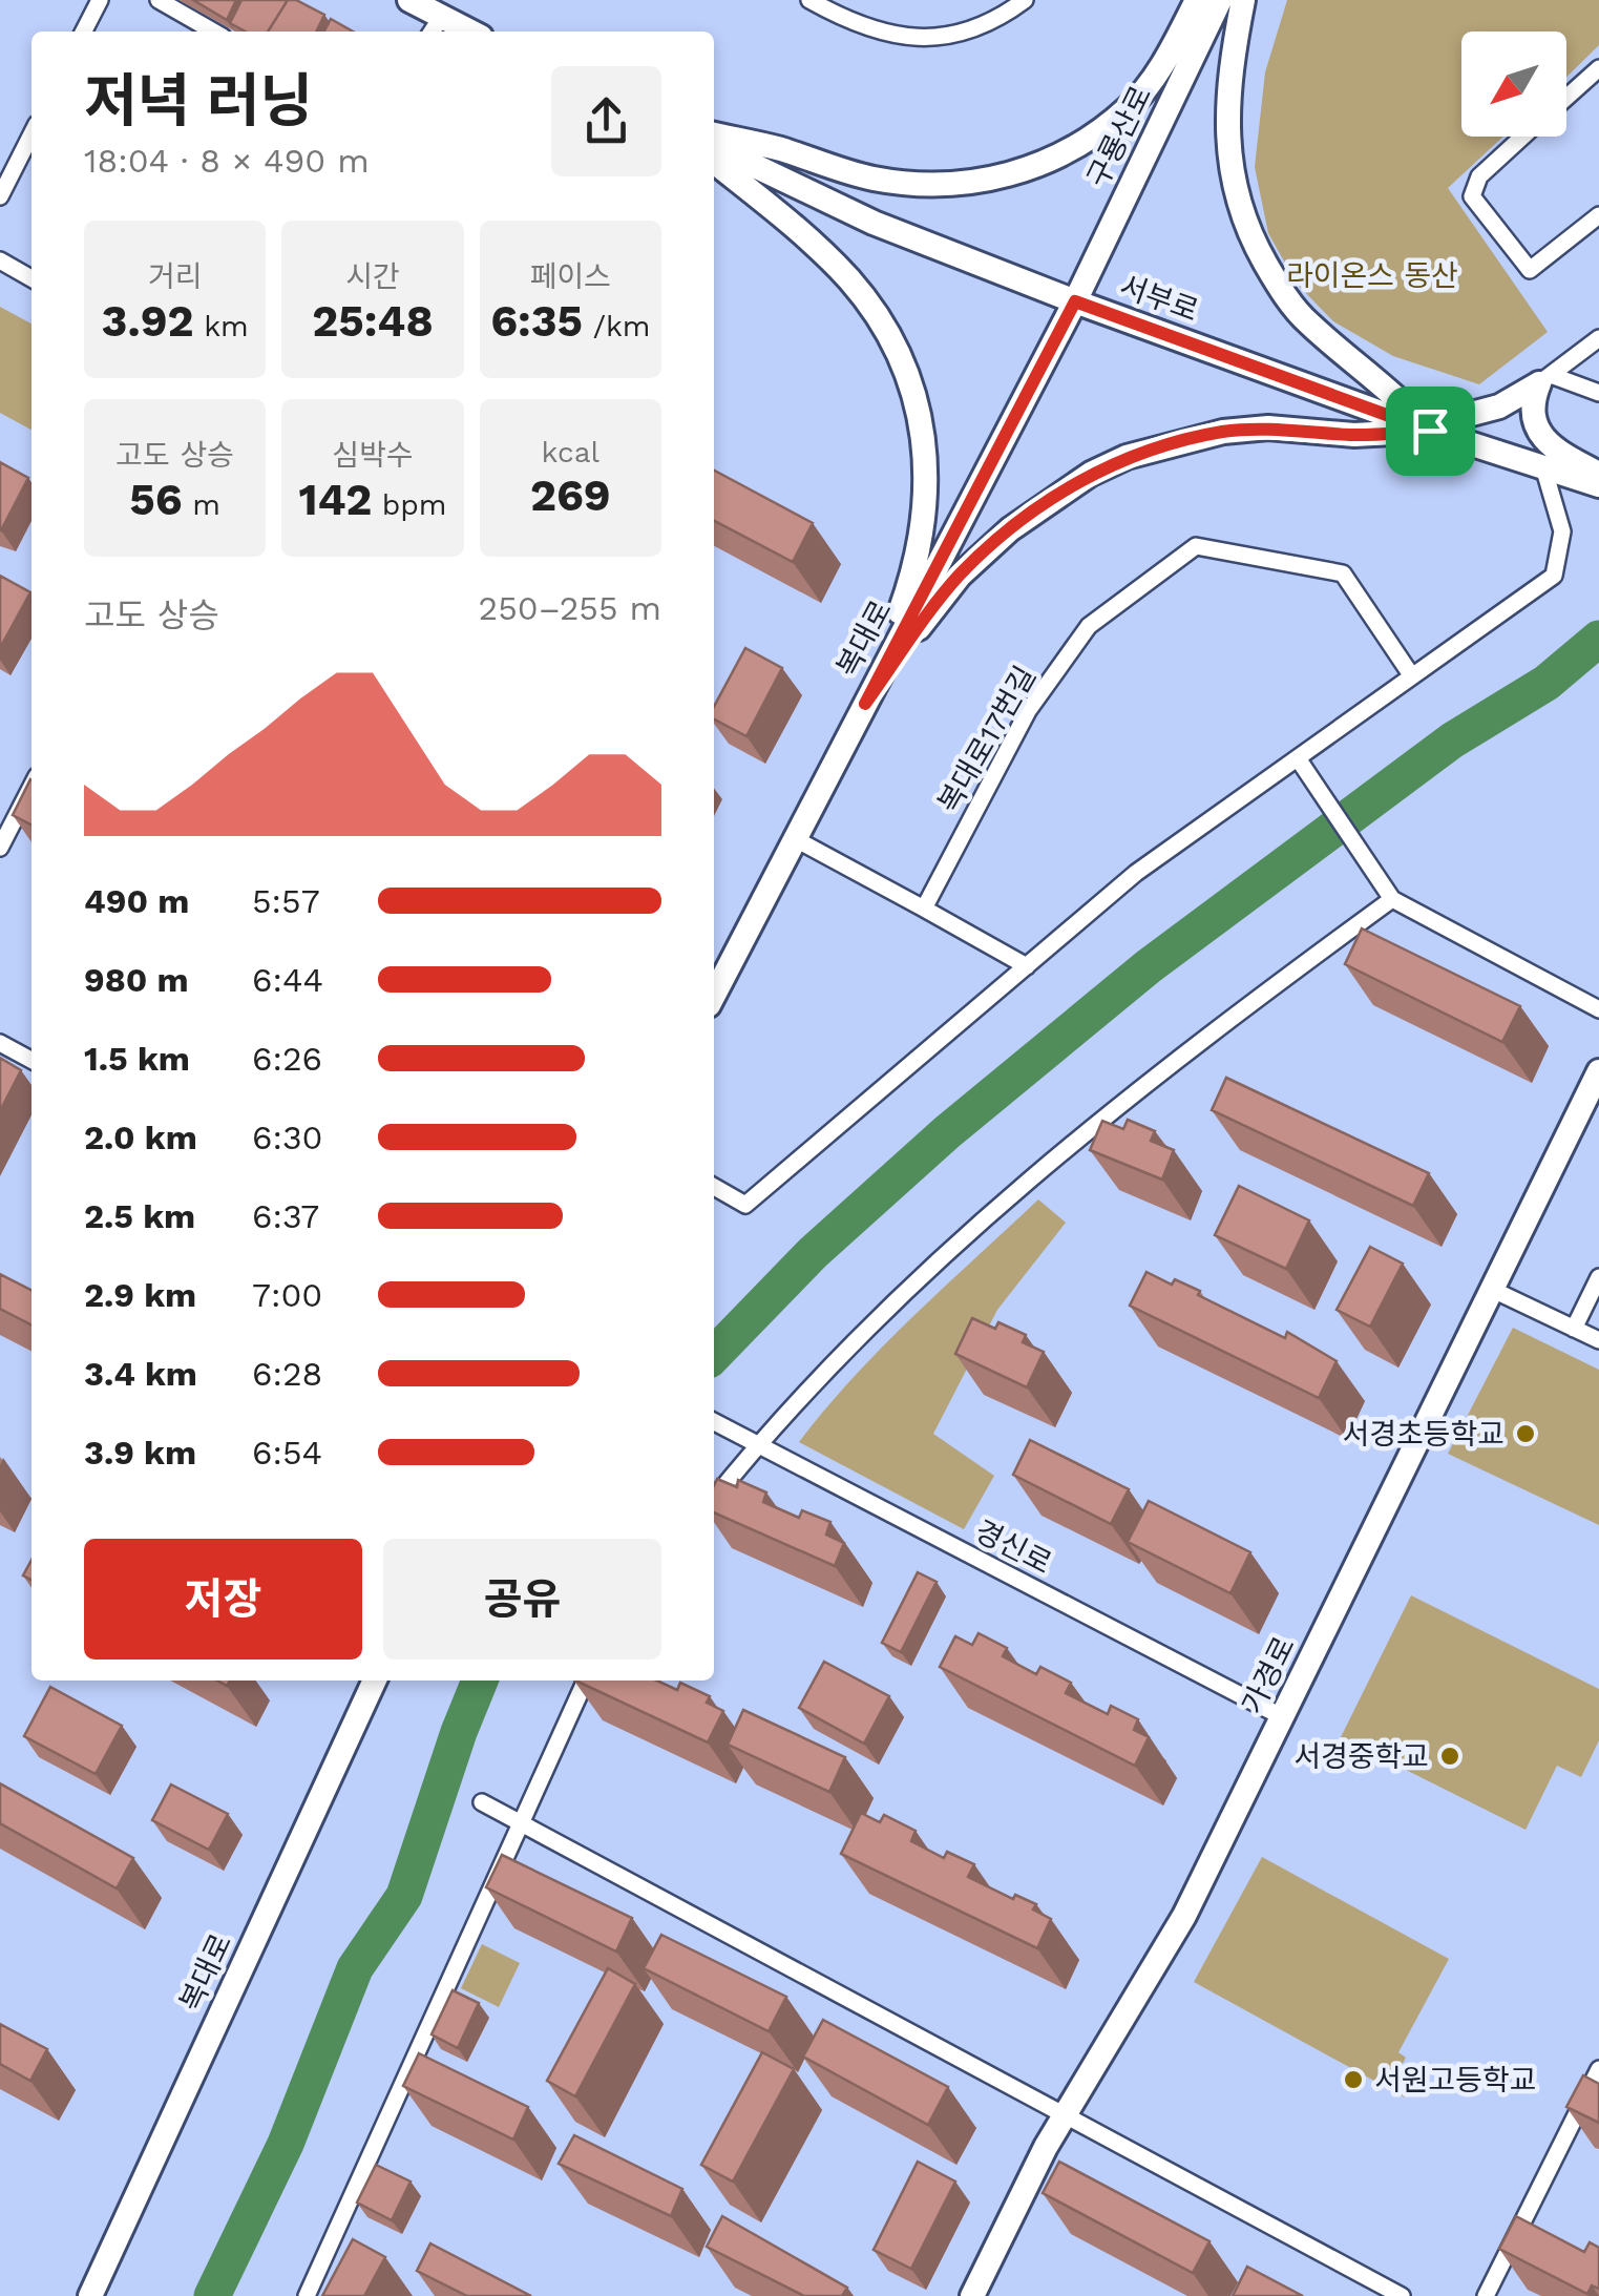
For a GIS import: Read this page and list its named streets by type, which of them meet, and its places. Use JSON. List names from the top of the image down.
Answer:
{
  "streets": {
    "main road": [
      "구룡산로",
      "서부로",
      "복대로",
      "가경로"
    ],
    "street": ["복대로17번길", "경신로"]
  },
  "crossings": [
    ["구룡산로", "서부로"],
    ["구룡산로", "복대로"],
    ["서부로", "복대로"],
    ["경신로", "가경로"]
  ],
  "parks": ["라이온스 동산"],
  "places": ["서경초등학교", "서경중학교", "서원고등학교"],
  "north": "bottom left",
  "page": {
    "heading": ["저녁 러닝", "18:04 · 8 × 490 m"],
    "stats": [
      ["거리", "3.92 km"],
      ["시간", "25:48"],
      ["페이스", "6:35 /km"],
      ["고도 상승", "56 m"],
      ["심박수", "142 bpm"],
      ["kcal", "269"]
    ],
    "chart": ["고도 상승", "250–255 m"],
    "list": [
      {
        "name": "490 m",
        "note": "5:57"
      },
      {
        "name": "980 m",
        "note": "6:44"
      },
      {
        "name": "1.5 km",
        "note": "6:26"
      },
      {
        "name": "2.0 km",
        "note": "6:30"
      },
      {
        "name": "2.5 km",
        "note": "6:37"
      },
      {
        "name": "2.9 km",
        "note": "7:00"
      },
      {
        "name": "3.4 km",
        "note": "6:28"
      },
      {
        "name": "3.9 km",
        "note": "6:54"
      }
    ],
    "buttons": ["저장", "공유"]
  }
}
